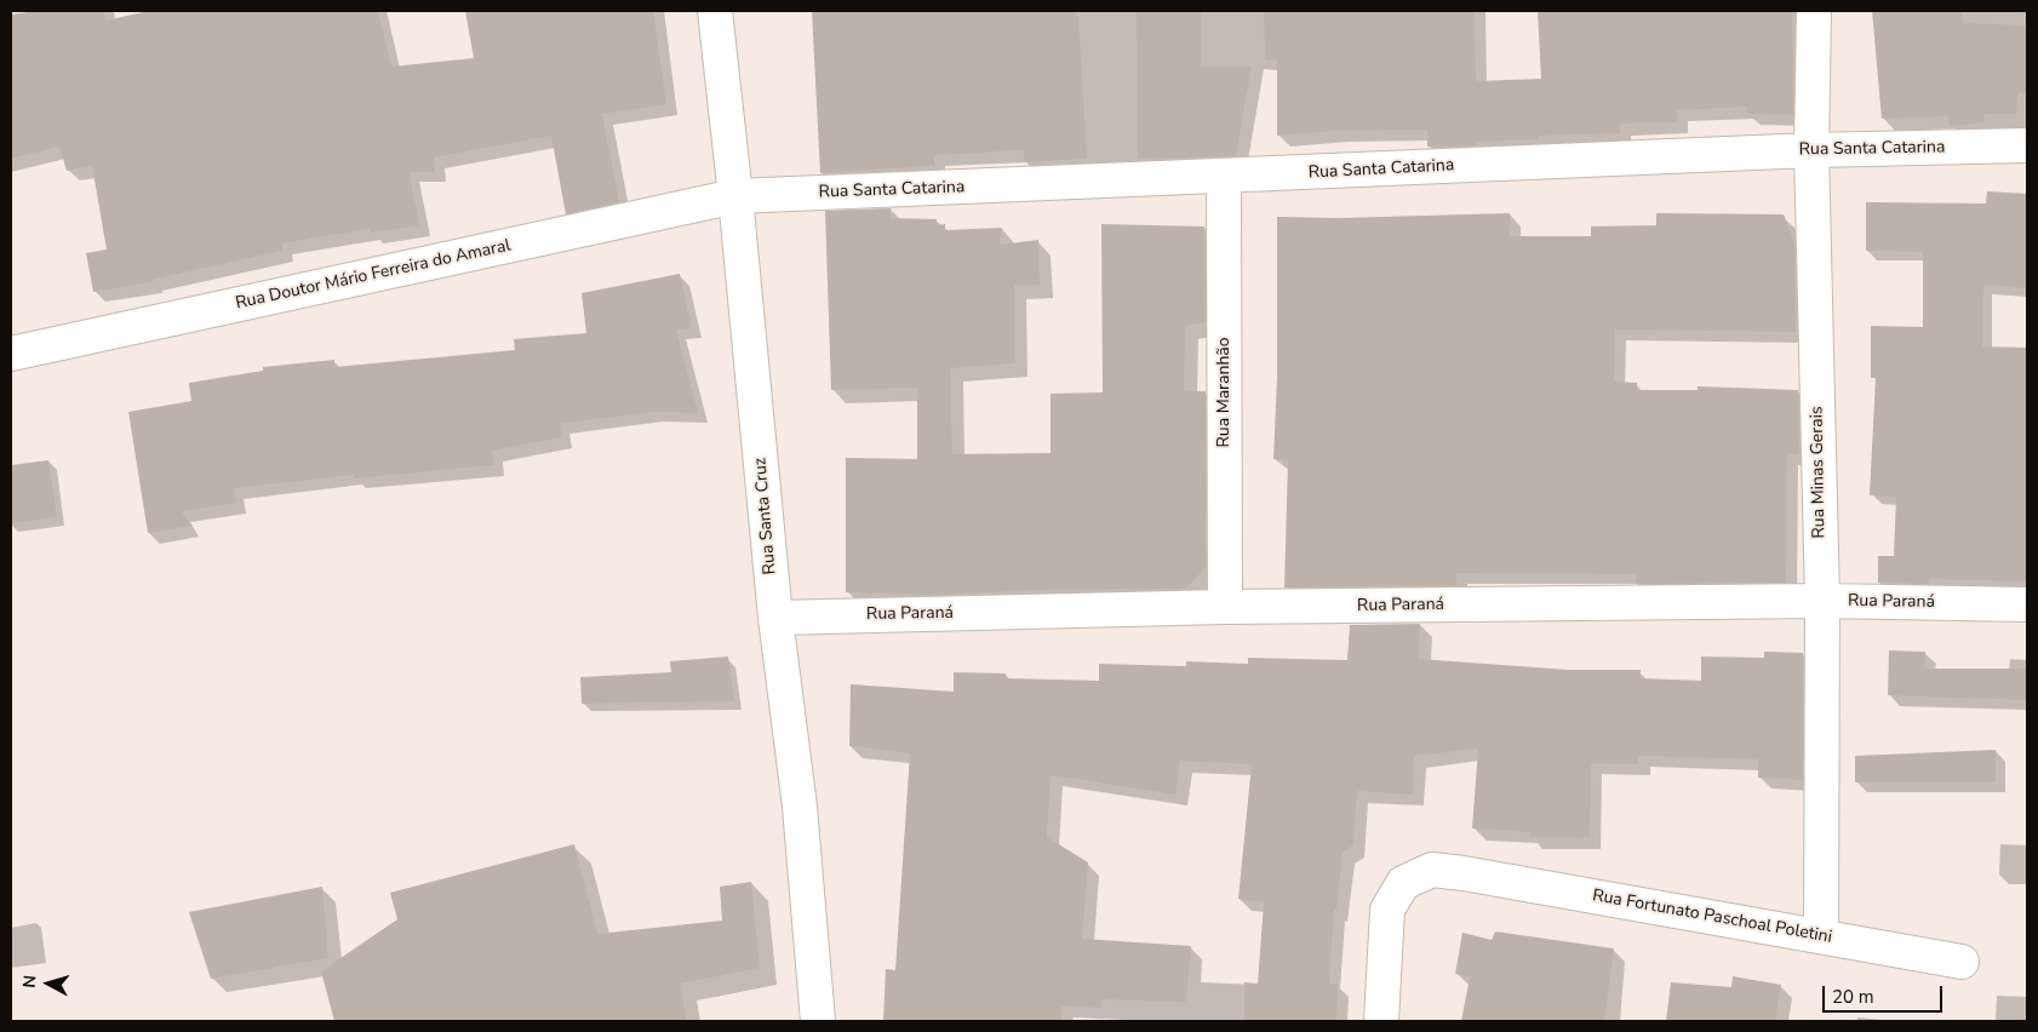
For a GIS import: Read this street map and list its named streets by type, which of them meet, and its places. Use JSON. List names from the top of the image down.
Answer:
{
  "streets": {
    "street": [
      "Rua Santa Catarina",
      "Rua Doutor Mário Ferreira do Amaral",
      "Rua Maranhão",
      "Rua Minas Gerais",
      "Rua Santa Cruz",
      "Rua Paraná",
      "Rua Fortunato Paschoal Poletini"
    ]
  },
  "crossings": [
    ["Rua Santa Catarina", "Rua Doutor Mário Ferreira do Amaral"],
    ["Rua Santa Catarina", "Rua Maranhão"],
    ["Rua Santa Catarina", "Rua Minas Gerais"],
    ["Rua Santa Catarina", "Rua Santa Cruz"],
    ["Rua Doutor Mário Ferreira do Amaral", "Rua Santa Cruz"],
    ["Rua Maranhão", "Rua Paraná"],
    ["Rua Minas Gerais", "Rua Paraná"],
    ["Rua Minas Gerais", "Rua Fortunato Paschoal Poletini"],
    ["Rua Santa Cruz", "Rua Paraná"]
  ],
  "scale_bar": "20 m",
  "north": "left"
}
